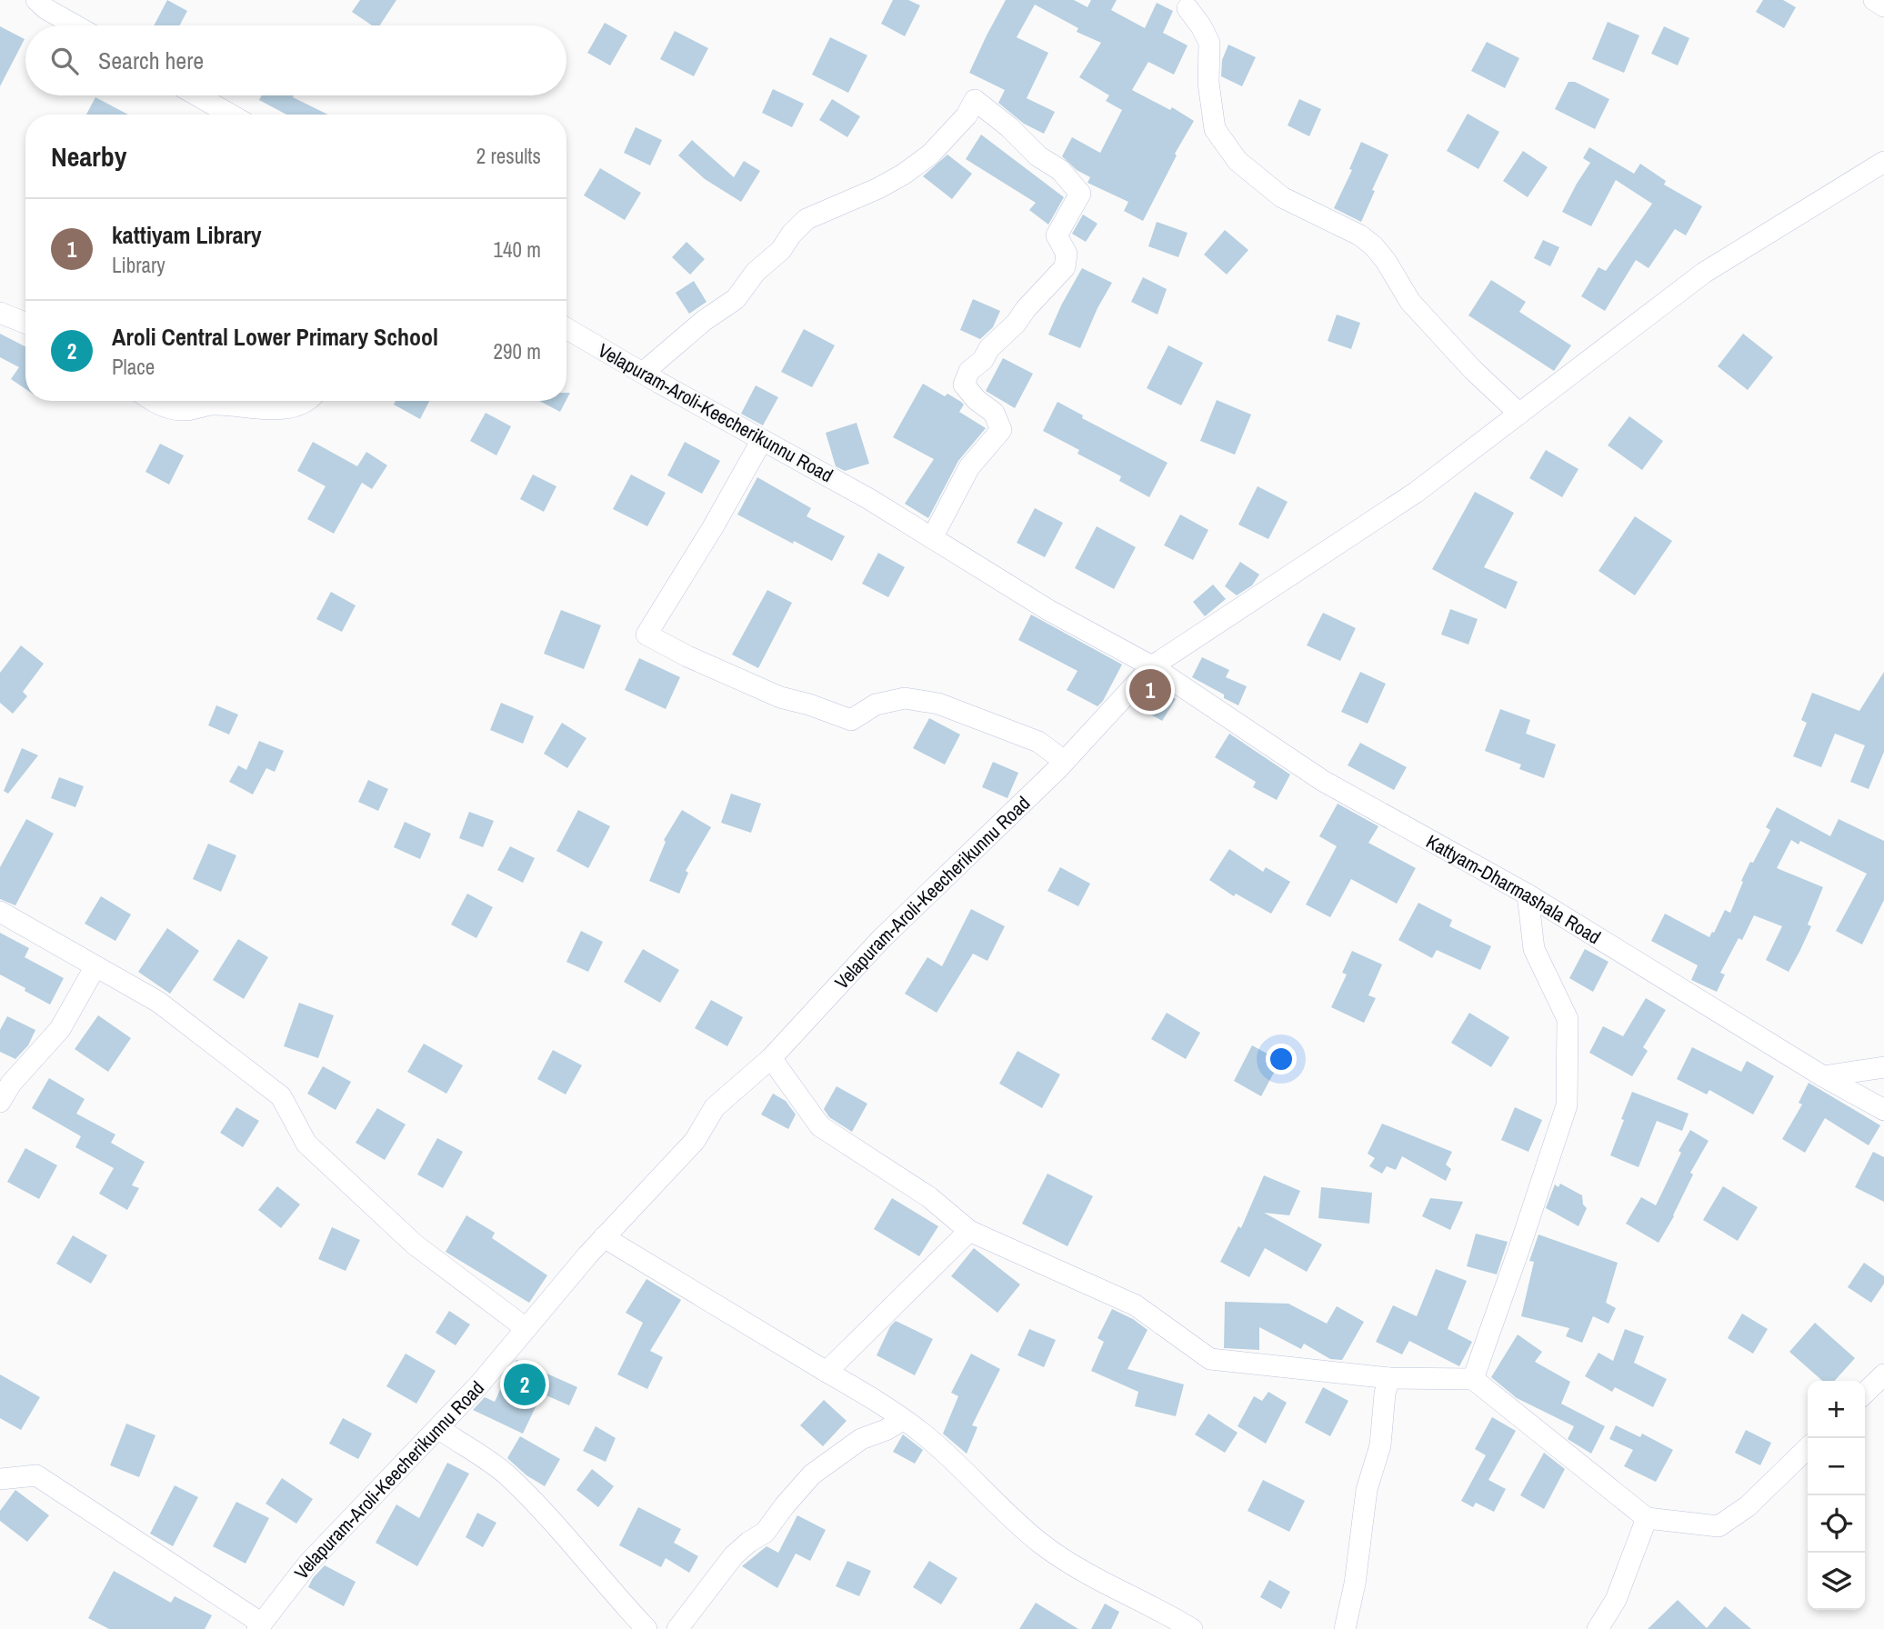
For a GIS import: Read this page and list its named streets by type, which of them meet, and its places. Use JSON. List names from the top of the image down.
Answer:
{
  "streets": {
    "street": ["Velapuram-Aroli-Keecherikunnu Road", "Kattyam-Dharmashala Road"]
  },
  "crossings": [
    ["Velapuram-Aroli-Keecherikunnu Road", "Kattyam-Dharmashala Road"]
  ],
  "page": {
    "search": "Search here",
    "heading": ["Nearby", "2 results"],
    "list": [
      {
        "mark": "1",
        "name": "kattiyam Library",
        "note": "Library",
        "value": "140 m"
      },
      {
        "mark": "2",
        "name": "Aroli Central Lower Primary School",
        "note": "Place",
        "value": "290 m"
      }
    ],
    "pins": ["1", "2"],
    "map_buttons": ["+", "−"]
  }
}
